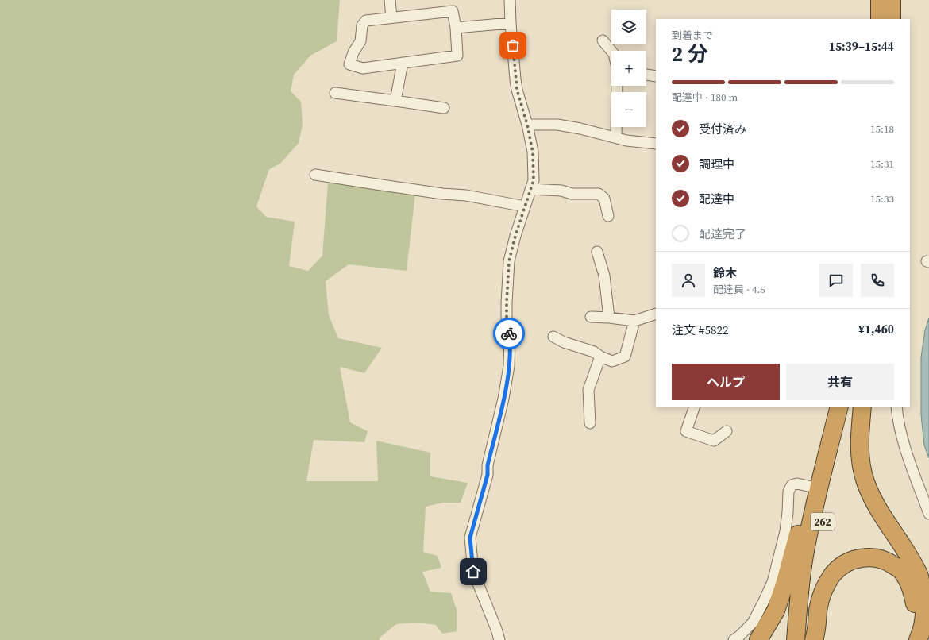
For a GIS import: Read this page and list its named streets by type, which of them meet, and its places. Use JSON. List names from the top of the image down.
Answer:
{
  "streets": {
    "highway": ["262"]
  },
  "page": {
    "map_buttons": ["+", "−"],
    "heading": ["2 分", "到着まで", "15:39–15:44"],
    "panel": [
      "鈴木",
      "配達員 · 4.5",
      "注文 #5822",
      "¥1,460"
    ],
    "bar": "配達中 · 180 m",
    "list": [
      ["受付済み", "15:18"],
      ["調理中", "15:31"],
      ["配達中", "15:33"],
      "配達完了"
    ],
    "buttons": ["ヘルプ", "共有"]
  }
}
